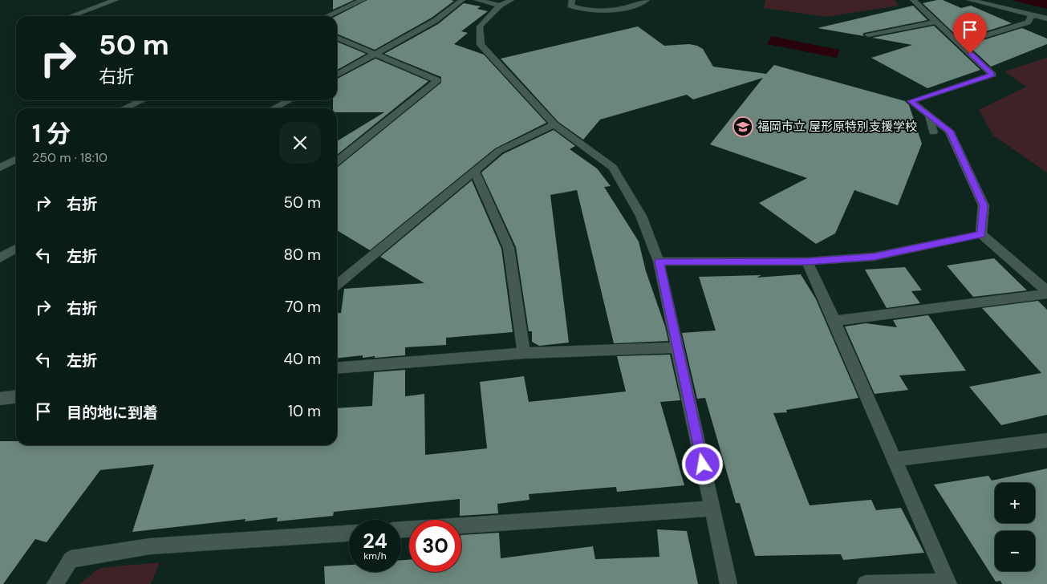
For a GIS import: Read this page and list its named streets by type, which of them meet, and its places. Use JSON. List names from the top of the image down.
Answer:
{
  "places": {
    "school or university": ["福岡市立 屋形原特別支援学校"]
  },
  "page": {
    "turn": ["50 m", "右折"],
    "heading": ["1 分", "250 m · 18:10"],
    "list": [
      {
        "name": "右折",
        "value": "50 m"
      },
      {
        "name": "左折",
        "value": "80 m"
      },
      {
        "name": "右折",
        "value": "70 m"
      },
      {
        "name": "左折",
        "value": "40 m"
      },
      {
        "name": "目的地に到着",
        "value": "10 m"
      }
    ],
    "map_buttons": ["+", "−"],
    "speed": "24 km/h",
    "limit": "30"
  }
}
